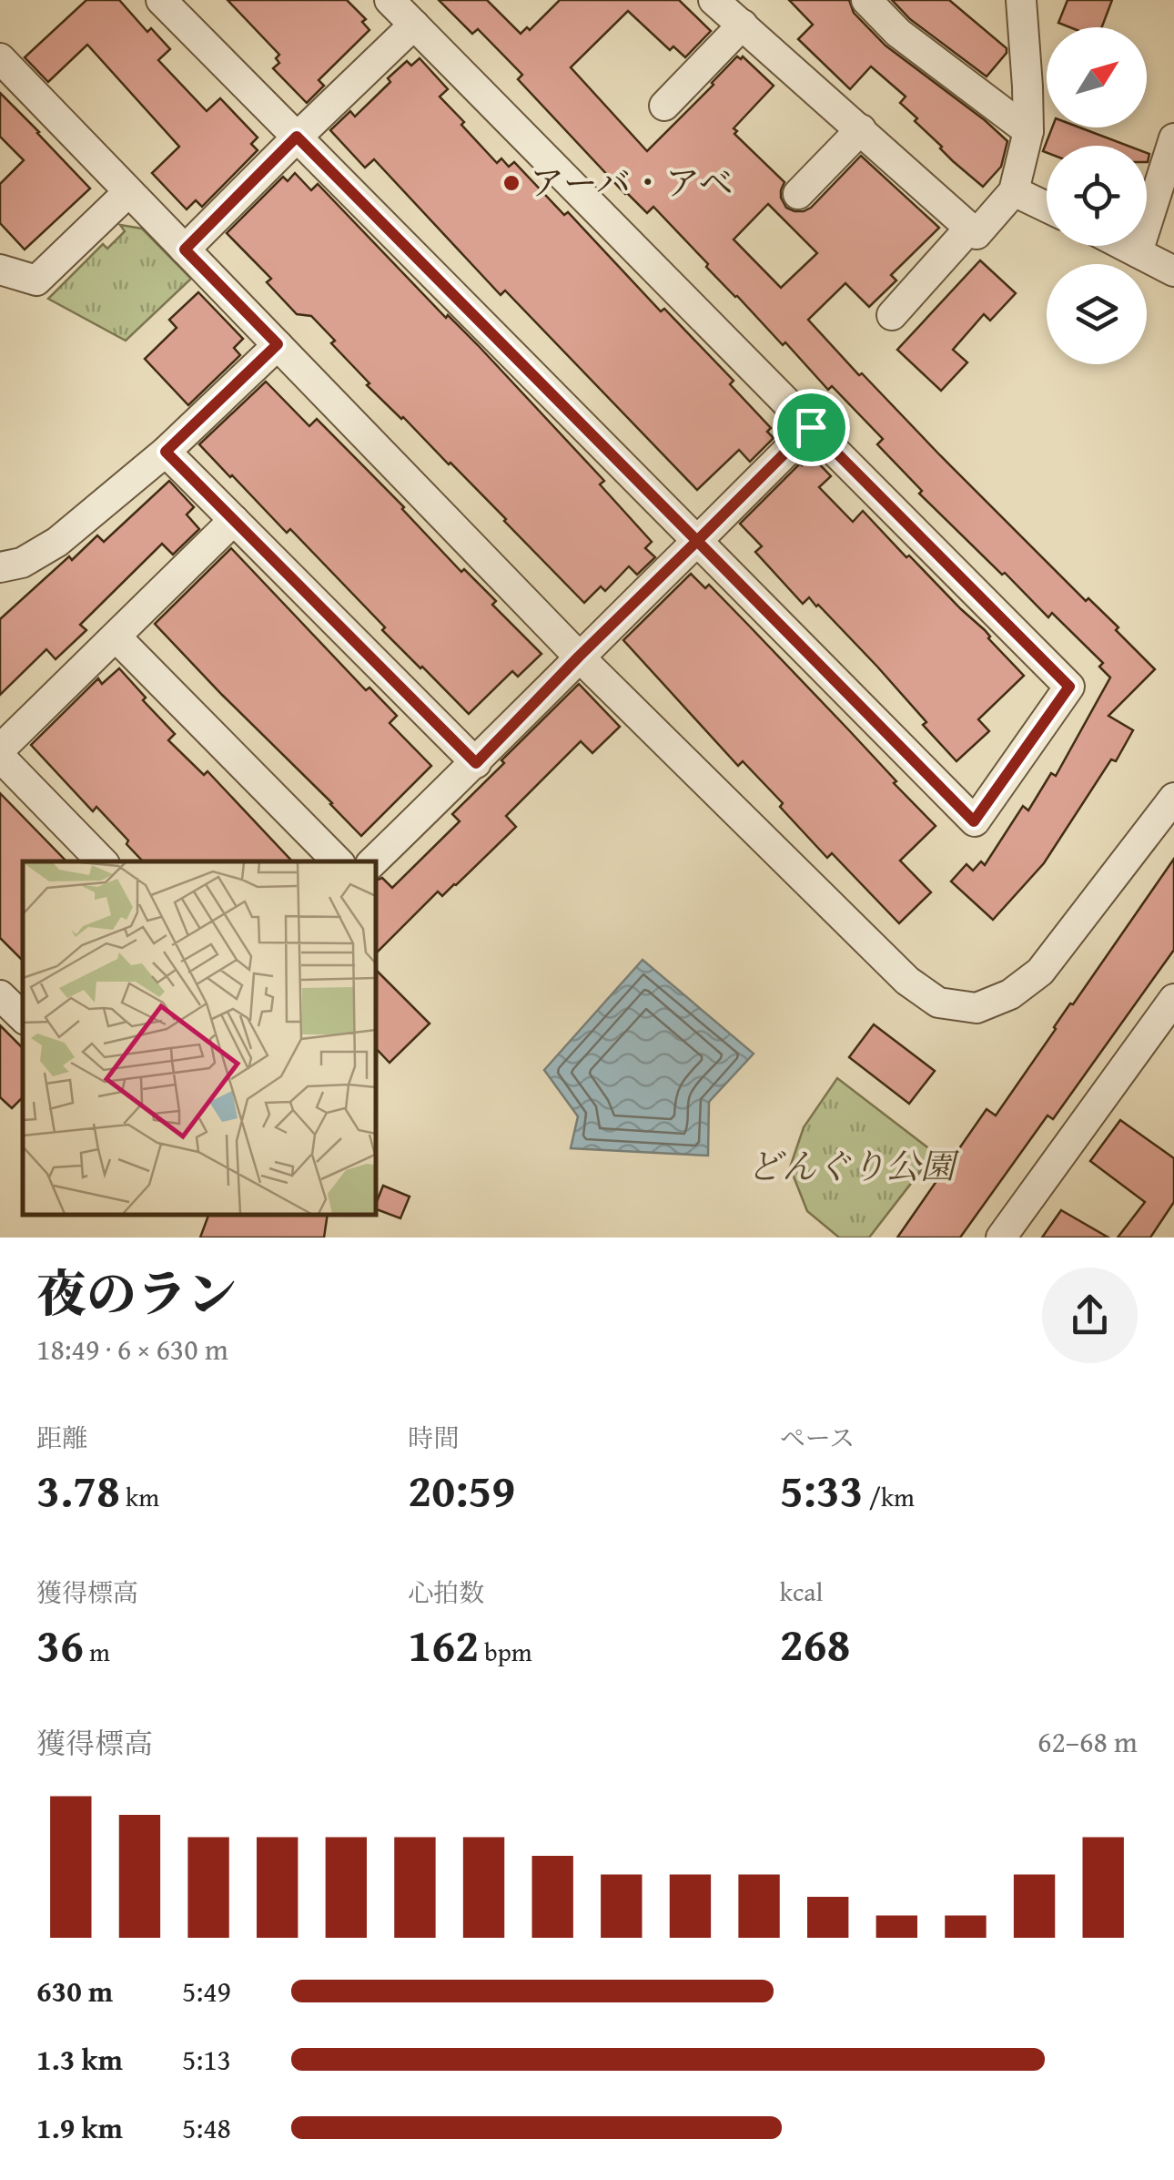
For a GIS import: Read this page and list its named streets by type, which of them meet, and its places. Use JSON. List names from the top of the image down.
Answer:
{
  "parks": ["どんぐり公園"],
  "places": ["アーバ・アベ"],
  "north": "top right",
  "page": {
    "heading": ["夜のラン", "18:49 · 6 × 630 m"],
    "stats": [
      ["距離", "3.78 km"],
      ["時間", "20:59"],
      ["ペース", "5:33 /km"],
      ["獲得標高", "36 m"],
      ["心拍数", "162 bpm"],
      ["kcal", "268"]
    ],
    "chart": ["獲得標高", "62–68 m"],
    "list": [
      {
        "name": "630 m",
        "note": "5:49"
      },
      {
        "name": "1.3 km",
        "note": "5:13"
      },
      {
        "name": "1.9 km",
        "note": "5:48"
      }
    ]
  }
}
